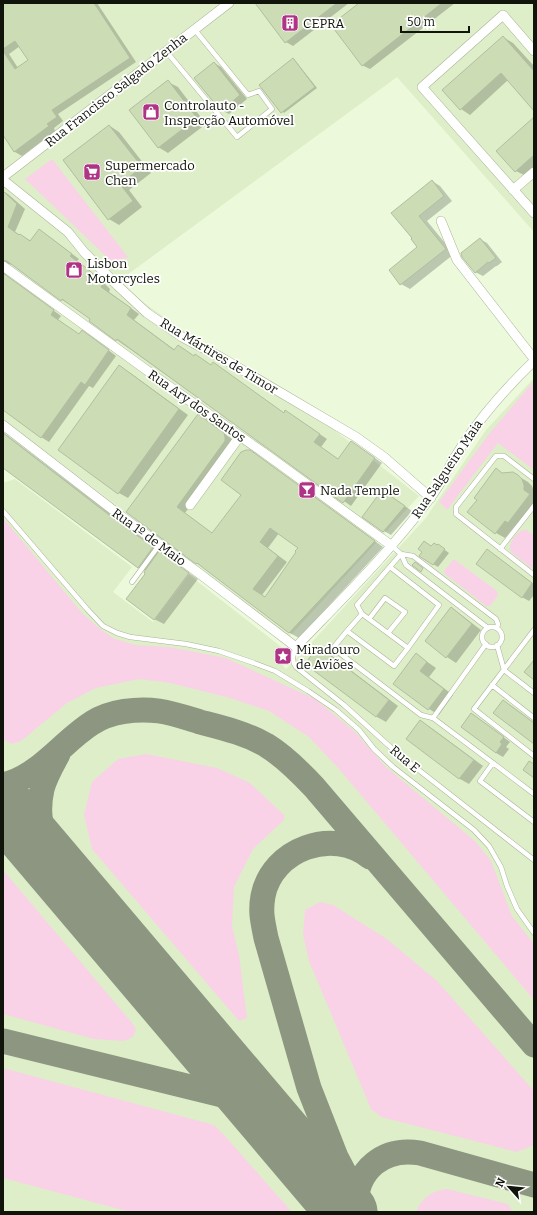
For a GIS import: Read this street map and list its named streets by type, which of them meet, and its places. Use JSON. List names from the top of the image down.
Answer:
{
  "streets": {
    "street": [
      "Rua Francisco Salgado Zenha",
      "Rua Mártires de Timor",
      "Rua Ary dos Santos",
      "Rua Salgueiro Maia",
      "Rua 1º de Maio"
    ],
    "lane": ["Rua E"]
  },
  "crossings": [
    ["Rua Francisco Salgado Zenha", "Rua Mártires de Timor"],
    ["Rua Mártires de Timor", "Rua Salgueiro Maia"],
    ["Rua Ary dos Santos", "Rua Salgueiro Maia"],
    ["Rua Salgueiro Maia", "Rua 1º de Maio"],
    ["Rua Salgueiro Maia", "Rua E"],
    ["Rua 1º de Maio", "Rua E"]
  ],
  "places": {
    "building": ["CEPRA"],
    "shop": ["Controlauto - Inspecção Automóvel", "Lisbon Motorcycles"],
    "supermarket": ["Supermercado Chen"],
    "bar": ["Nada Temple"],
    "place": ["Miradouro de Aviões"]
  },
  "scale_bar": "50 m",
  "north": "top left"
}
